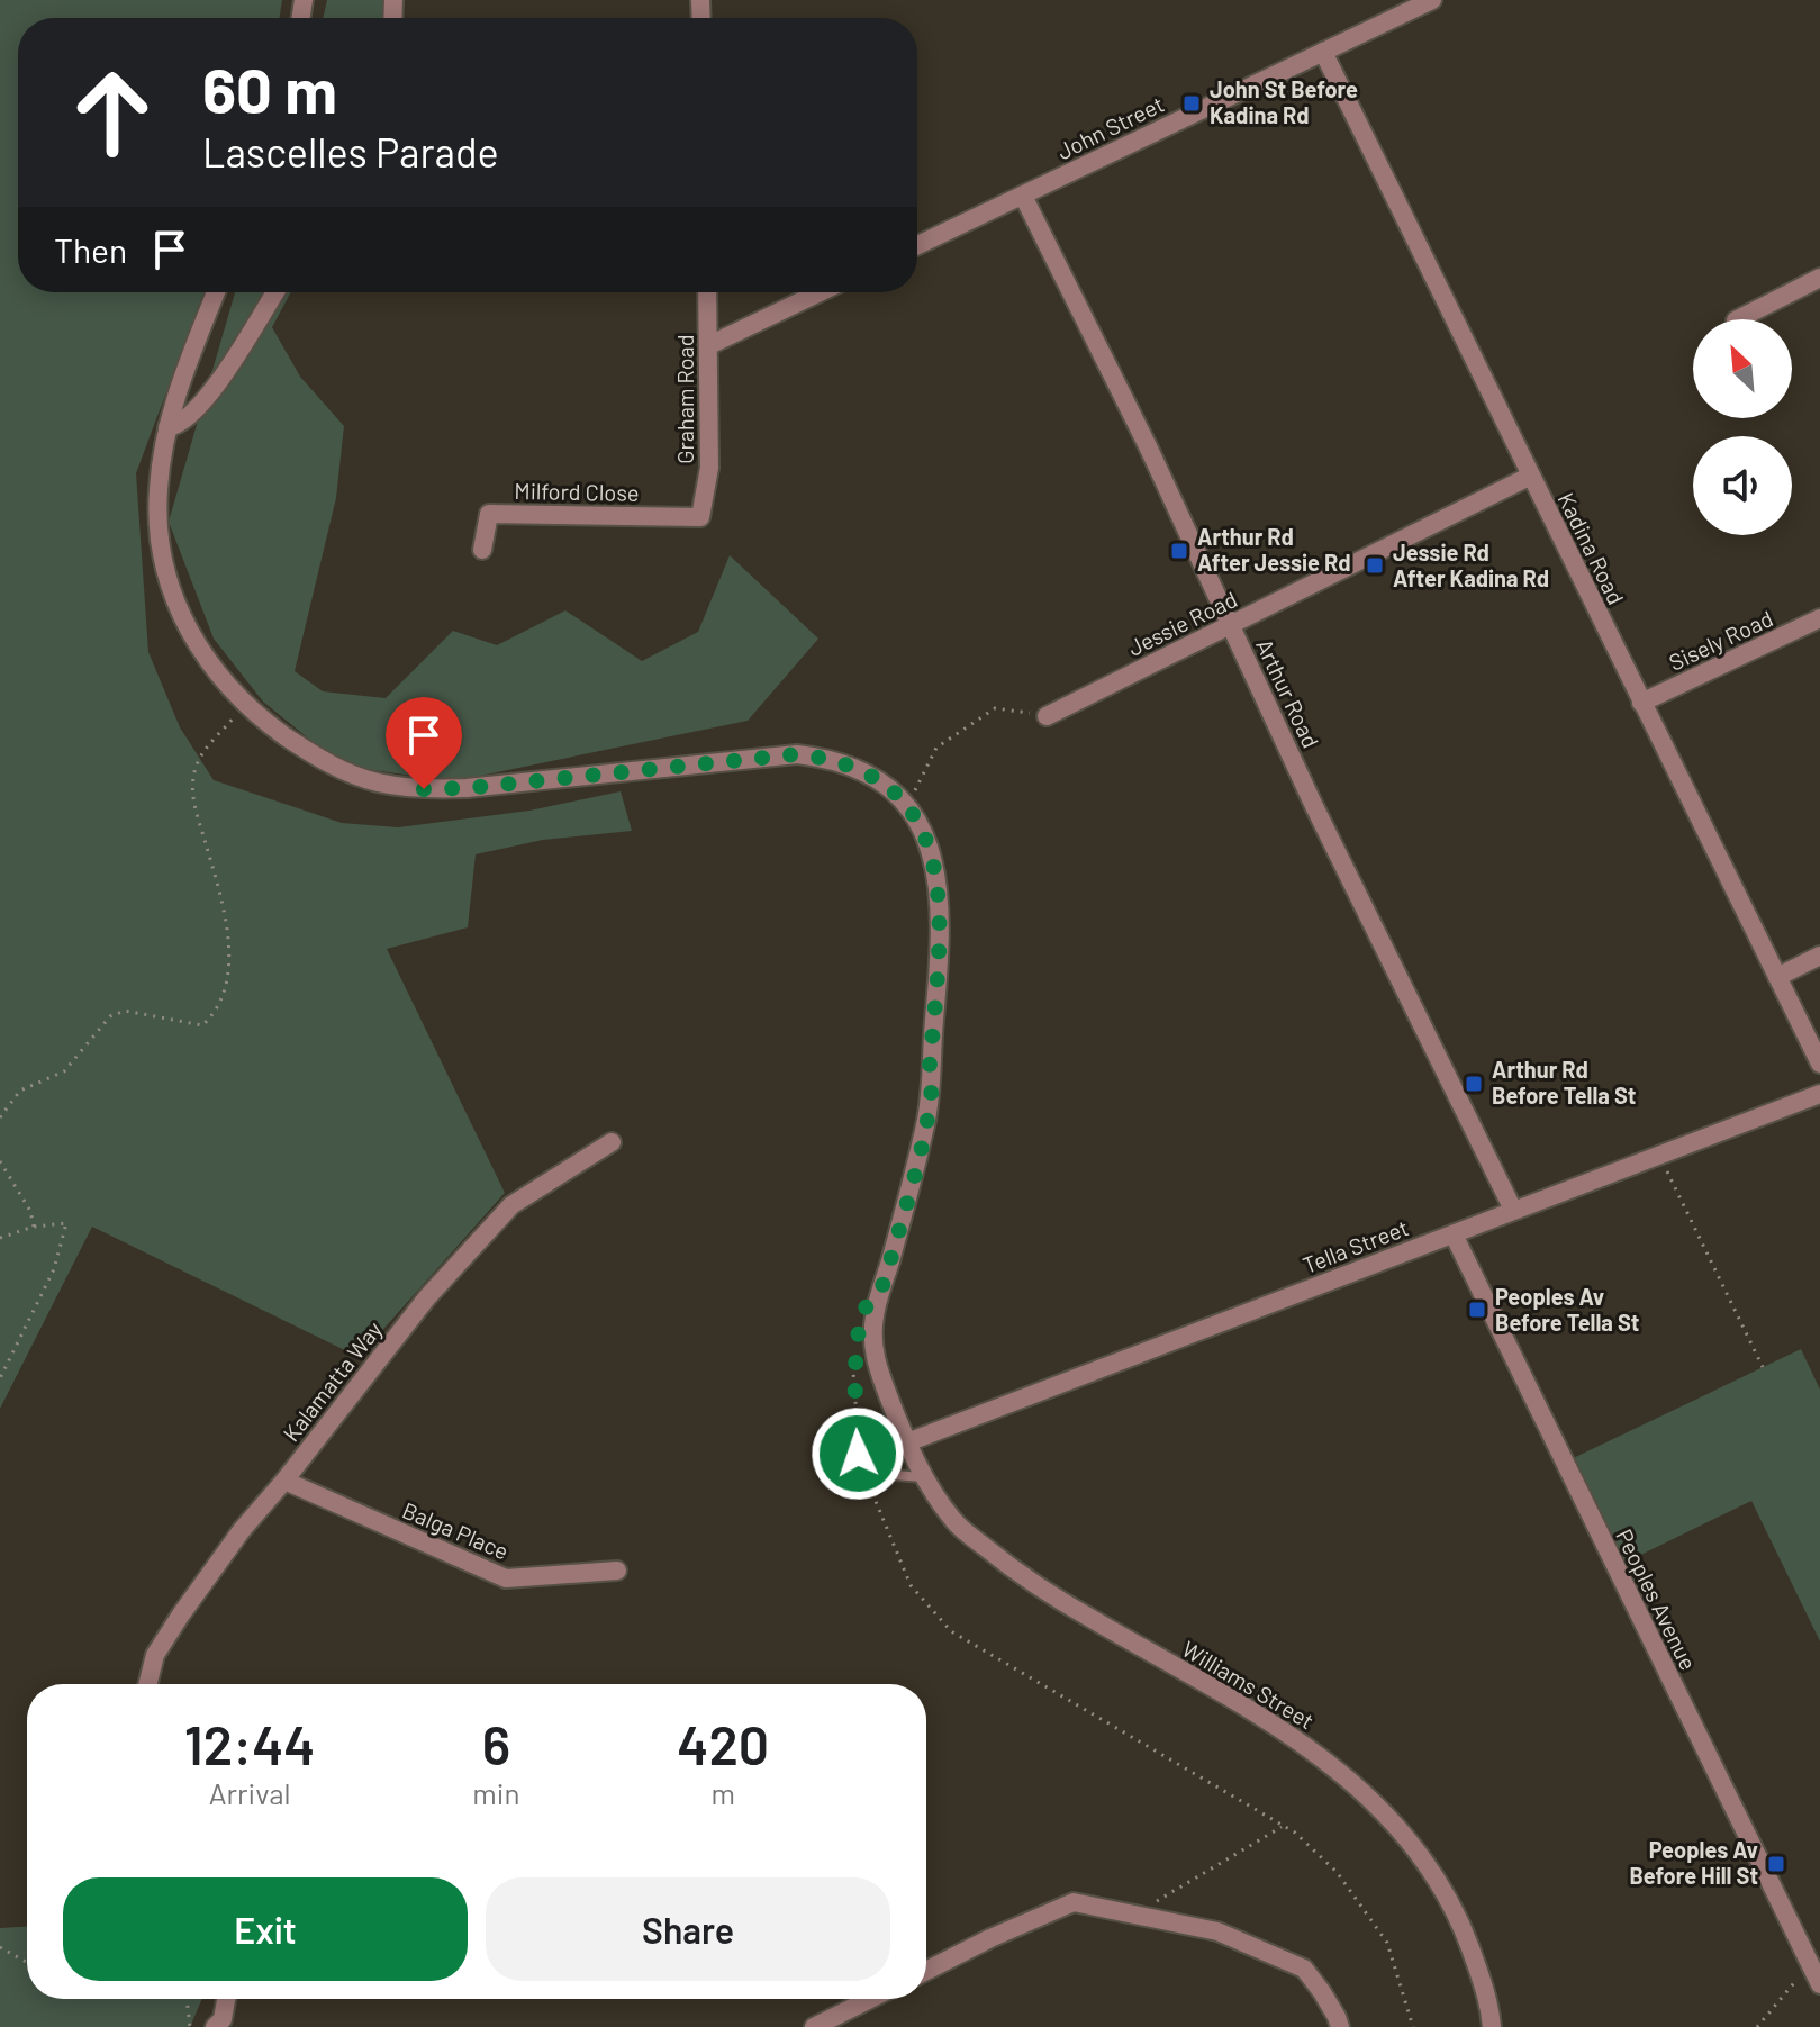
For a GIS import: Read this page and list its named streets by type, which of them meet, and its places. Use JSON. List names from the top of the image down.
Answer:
{
  "streets": {
    "street": [
      "John Street",
      "Graham Road",
      "Milford Close",
      "Kadina Road",
      "Jessie Road",
      "Sisely Road",
      "Arthur Road",
      "Tella Street",
      "Kalamatta Way",
      "Balga Place",
      "Peoples Avenue",
      "Williams Street"
    ]
  },
  "crossings": [
    ["John Street", "Kadina Road"],
    ["John Street", "Arthur Road"],
    ["Graham Road", "Milford Close"],
    ["Kadina Road", "Jessie Road"],
    ["Kadina Road", "Sisely Road"],
    ["Jessie Road", "Arthur Road"],
    ["Arthur Road", "Tella Street"],
    ["Tella Street", "Peoples Avenue"],
    ["Tella Street", "Williams Street"],
    ["Kalamatta Way", "Balga Place"]
  ],
  "places": {
    "transit": [
      "John St Before Kadina Rd",
      "Arthur Rd After Jessie Rd",
      "Jessie Rd After Kadina Rd",
      "Arthur Rd Before Tella St",
      "Peoples Av Before Tella St",
      "Peoples Av Before Hill St"
    ]
  },
  "north": "top left",
  "page": {
    "turn": ["60 m", "Lascelles Parade"],
    "then": "Then",
    "eta": [
      "12:44",
      "Arrival",
      "6",
      "min",
      "420",
      "m"
    ],
    "buttons": ["Exit", "Share"]
  }
}
